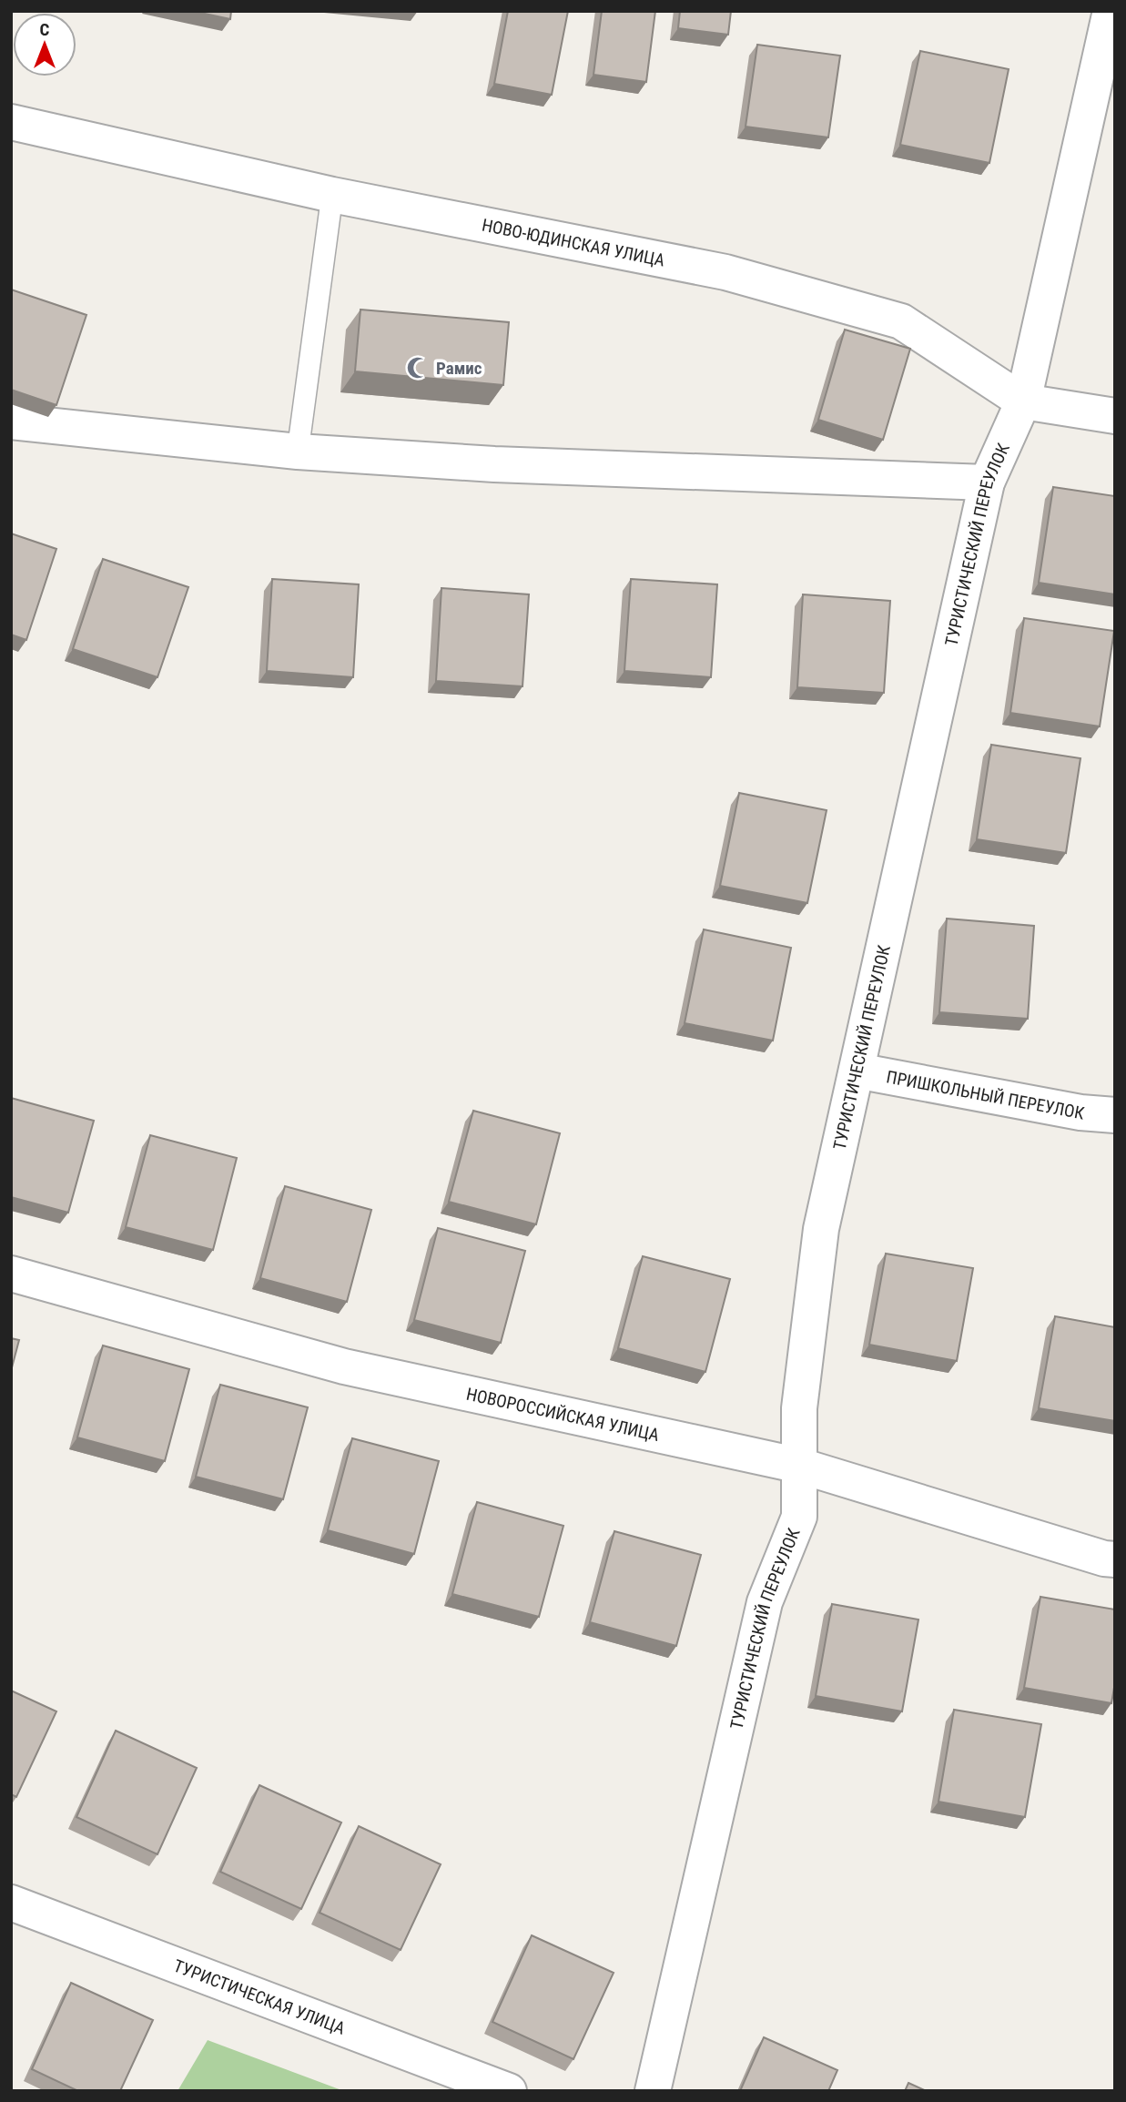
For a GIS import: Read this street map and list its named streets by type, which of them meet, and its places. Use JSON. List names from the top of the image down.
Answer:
{
  "streets": {
    "street": [
      "НОВО-ЮДИНСКАЯ УЛИЦА",
      "ТУРИСТИЧЕСКИЙ ПЕРЕУЛОК",
      "ПРИШКОЛЬНЫЙ ПЕРЕУЛОК",
      "НОВОРОССИЙСКАЯ УЛИЦА",
      "ТУРИСТИЧЕСКАЯ УЛИЦА"
    ]
  },
  "crossings": [
    ["НОВО-ЮДИНСКАЯ УЛИЦА", "ТУРИСТИЧЕСКИЙ ПЕРЕУЛОК"],
    ["ТУРИСТИЧЕСКИЙ ПЕРЕУЛОК", "ПРИШКОЛЬНЫЙ ПЕРЕУЛОК"],
    ["ТУРИСТИЧЕСКИЙ ПЕРЕУЛОК", "НОВОРОССИЙСКАЯ УЛИЦА"]
  ],
  "places": {
    "mosque": ["Рамис"]
  },
  "north": "top"
}
